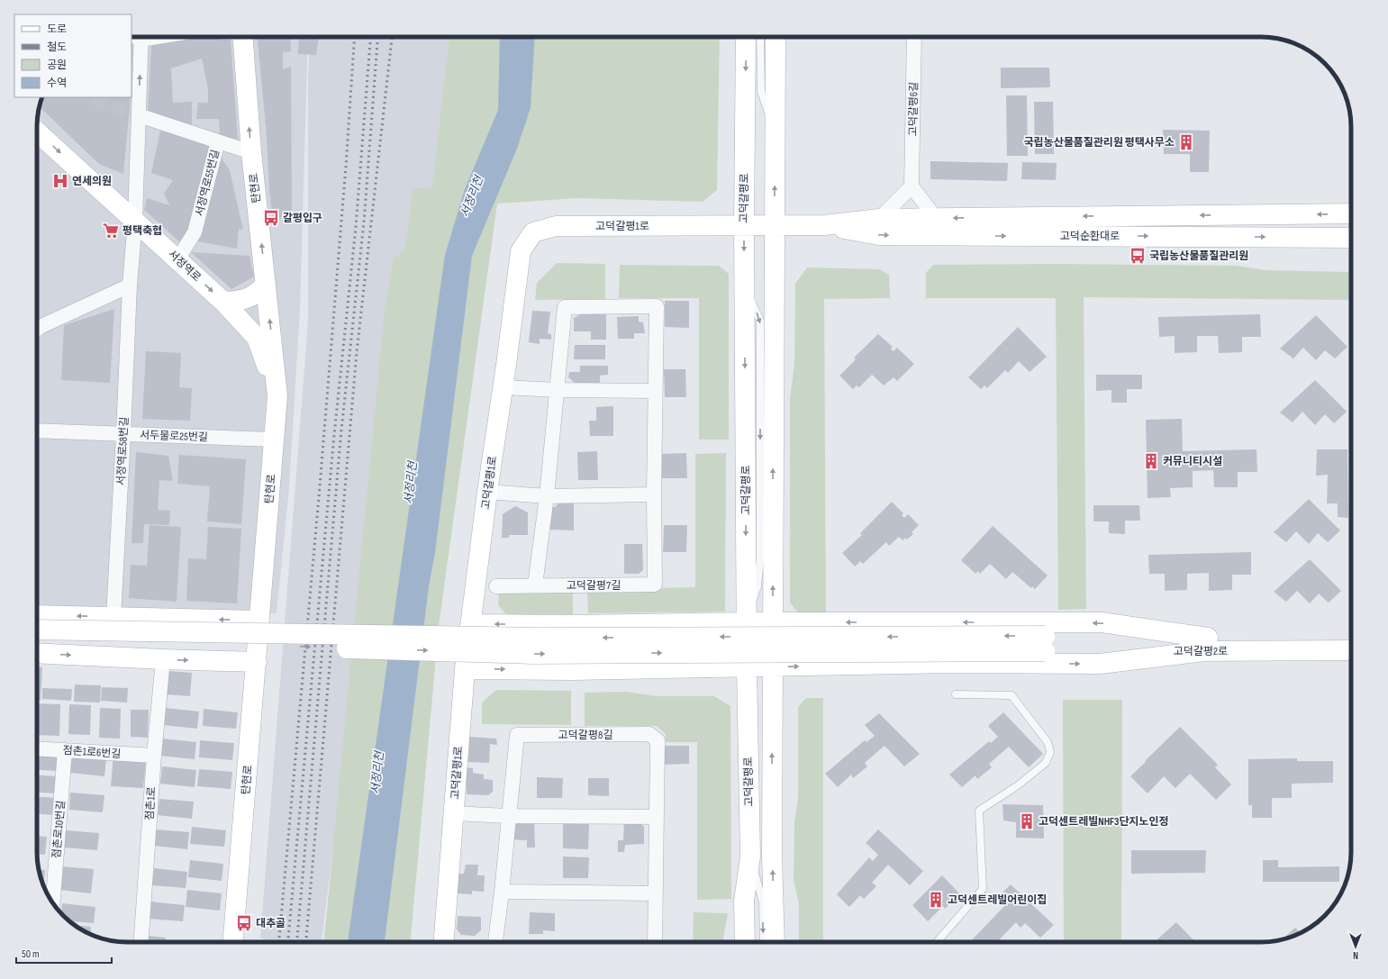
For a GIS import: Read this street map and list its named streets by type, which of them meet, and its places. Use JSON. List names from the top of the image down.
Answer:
{
  "streets": {
    "street": [
      "고덕갈평6길",
      "서정역로55번길",
      "탄현로",
      "고덕갈평로",
      "고덕갈평1로",
      "고덕순환대로",
      "서정역로",
      "서두물로25번길",
      "서정역로58번길",
      "고덕갈평7길",
      "고덕갈평2로",
      "고덕갈평8길",
      "점촌1로6번길",
      "점촌1로",
      "점촌로10번길"
    ]
  },
  "crossings": [
    ["서정역로55번길", "서정역로"],
    ["서정역로55번길", "서정역로58번길"],
    ["탄현로", "서정역로"],
    ["탄현로", "서두물로25번길"],
    ["고덕갈평로", "고덕갈평1로"],
    ["고덕갈평로", "고덕순환대로"],
    ["고덕갈평1로", "고덕순환대로"],
    ["서정역로", "서정역로58번길"],
    ["서두물로25번길", "서정역로58번길"],
    ["점촌1로6번길", "점촌1로"],
    ["점촌1로6번길", "점촌로10번길"]
  ],
  "one_way": ["탄현로", "서정역로"],
  "water": ["서정리천"],
  "places": {
    "building": [
      "국립농산물품질관리원 평택사무소",
      "커뮤니티시설",
      "고덕센트레빌NHF3단지노인정",
      "고덕센트레빌어린이집"
    ],
    "hospital": ["연세의원"],
    "bus stop": ["갈평입구", "국립농산물품질관리원", "대추골"],
    "supermarket": ["평택축협"]
  },
  "legend": [
    "도로",
    "철도",
    "공원",
    "수역"
  ],
  "scale_bar": "50 m",
  "north": "bottom"
}
